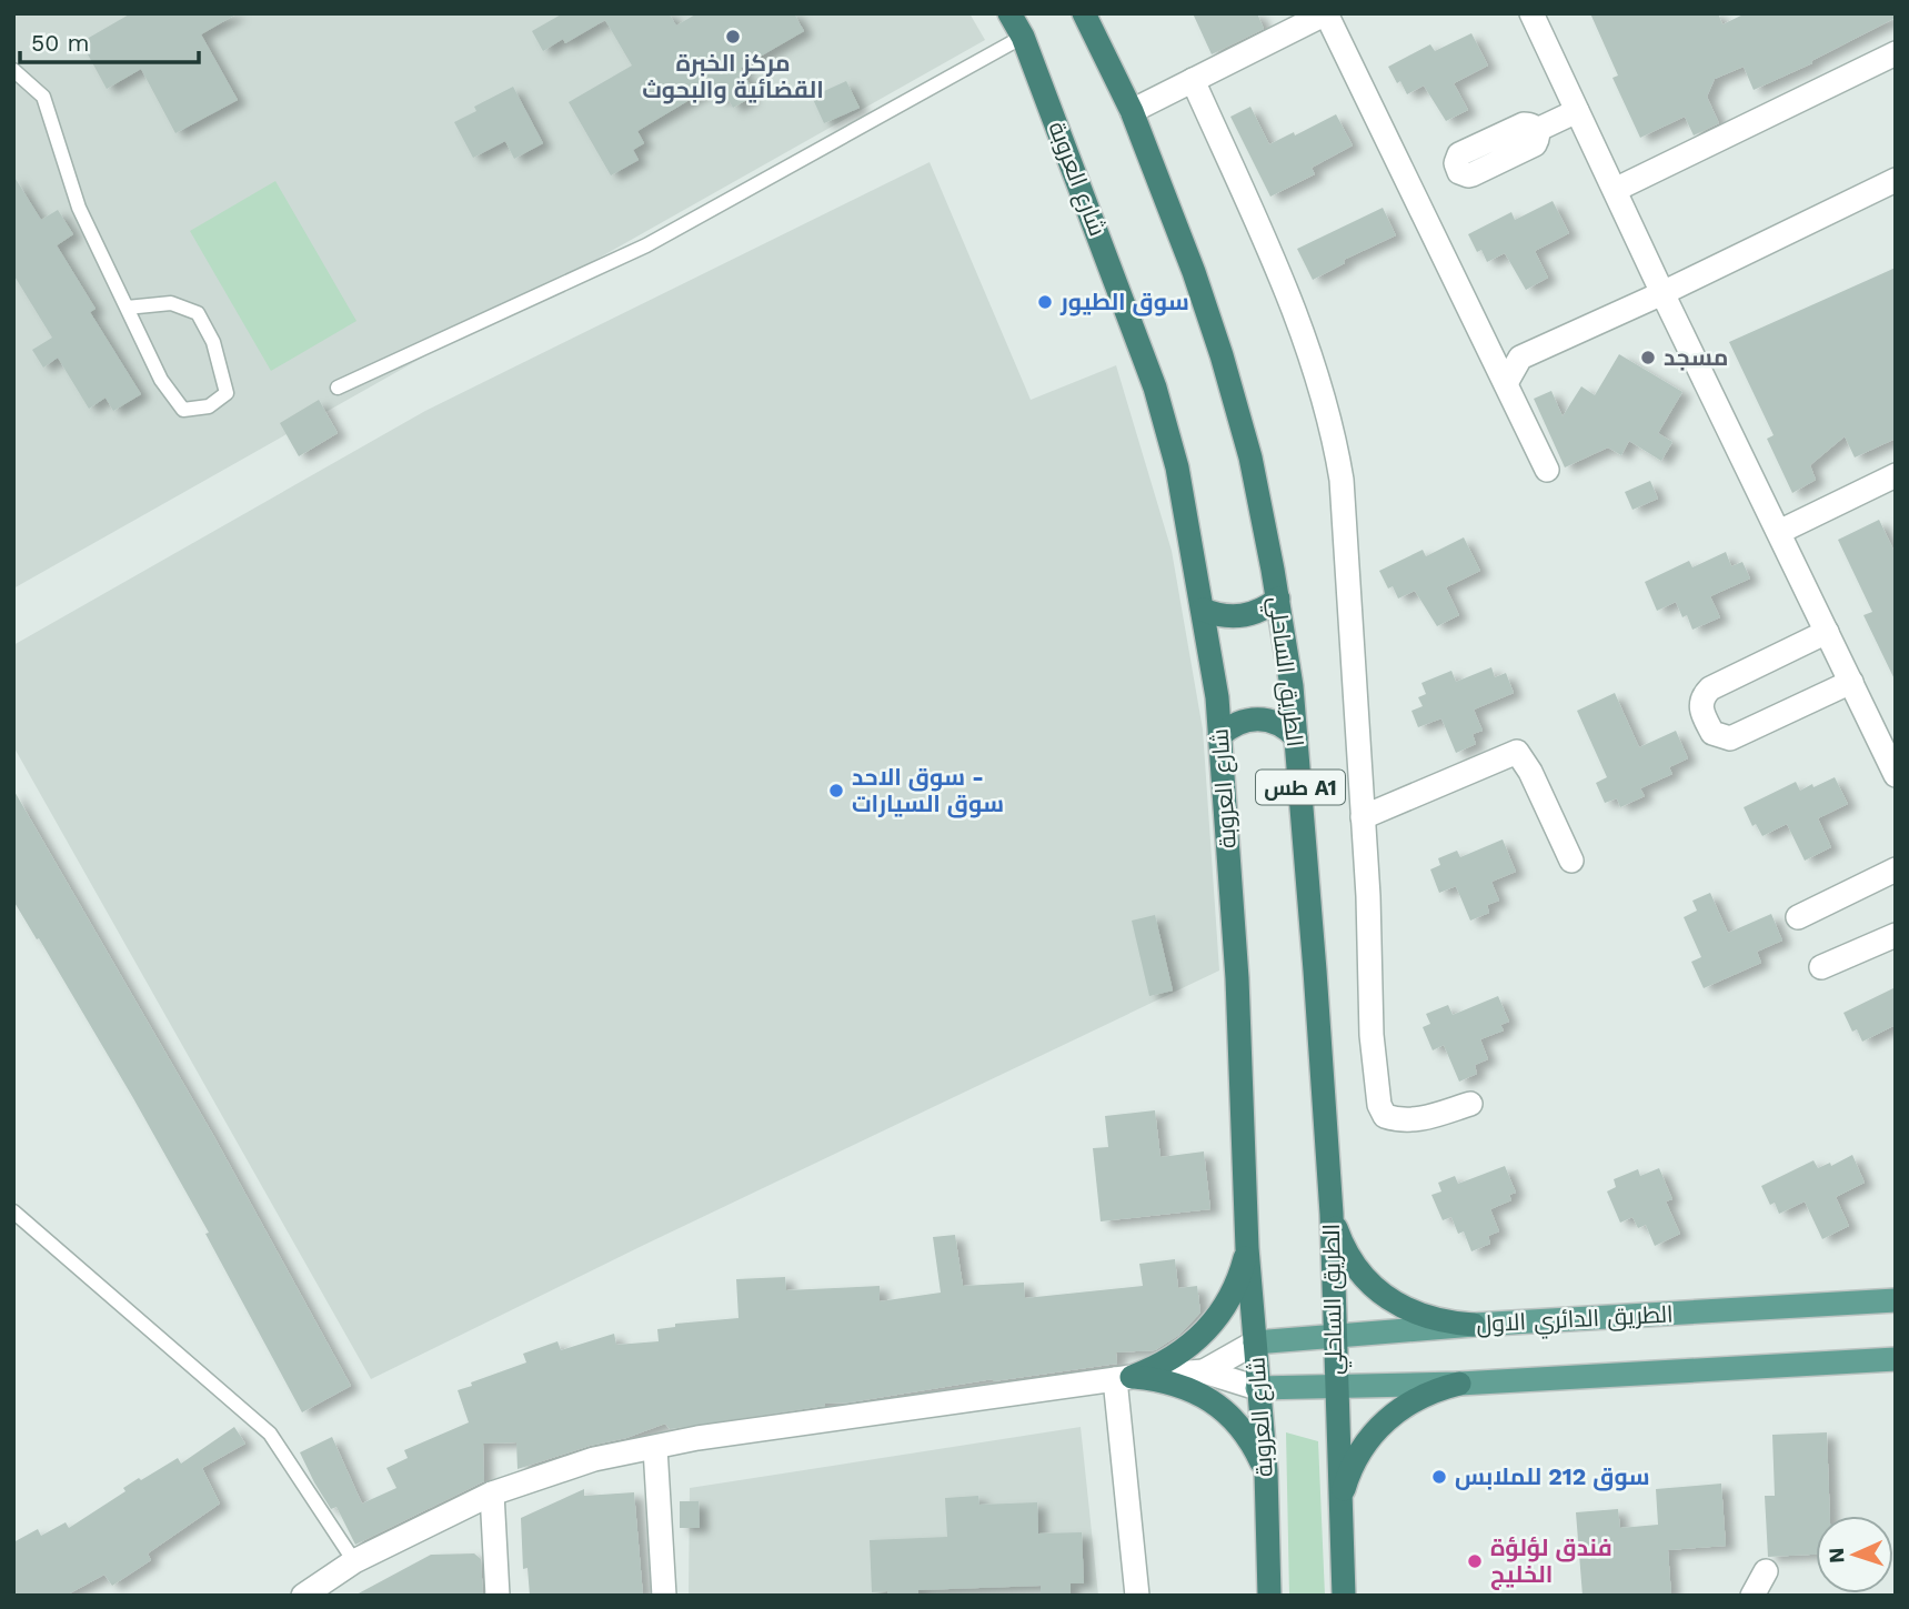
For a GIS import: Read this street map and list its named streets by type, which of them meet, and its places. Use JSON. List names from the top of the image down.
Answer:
{
  "streets": {
    "highway": ["شارع العروبة", "الطريق الساحلي", "طس A1"],
    "main road": ["الطريق الدائري الاول"]
  },
  "crossings": [
    ["شارع العروبة", "الطريق الدائري الاول"],
    ["الطريق الساحلي", "الطريق الدائري الاول"]
  ],
  "places": [
    "مركز الخبرة القضائية والبحوث",
    "سوق الطيور",
    "مسجد",
    "سوق الاحد - سوق السيارات",
    "سوق 212 للملابس",
    "فندق لؤلؤة الخليج"
  ],
  "scale_bar": "50 m",
  "north": "left"
}
